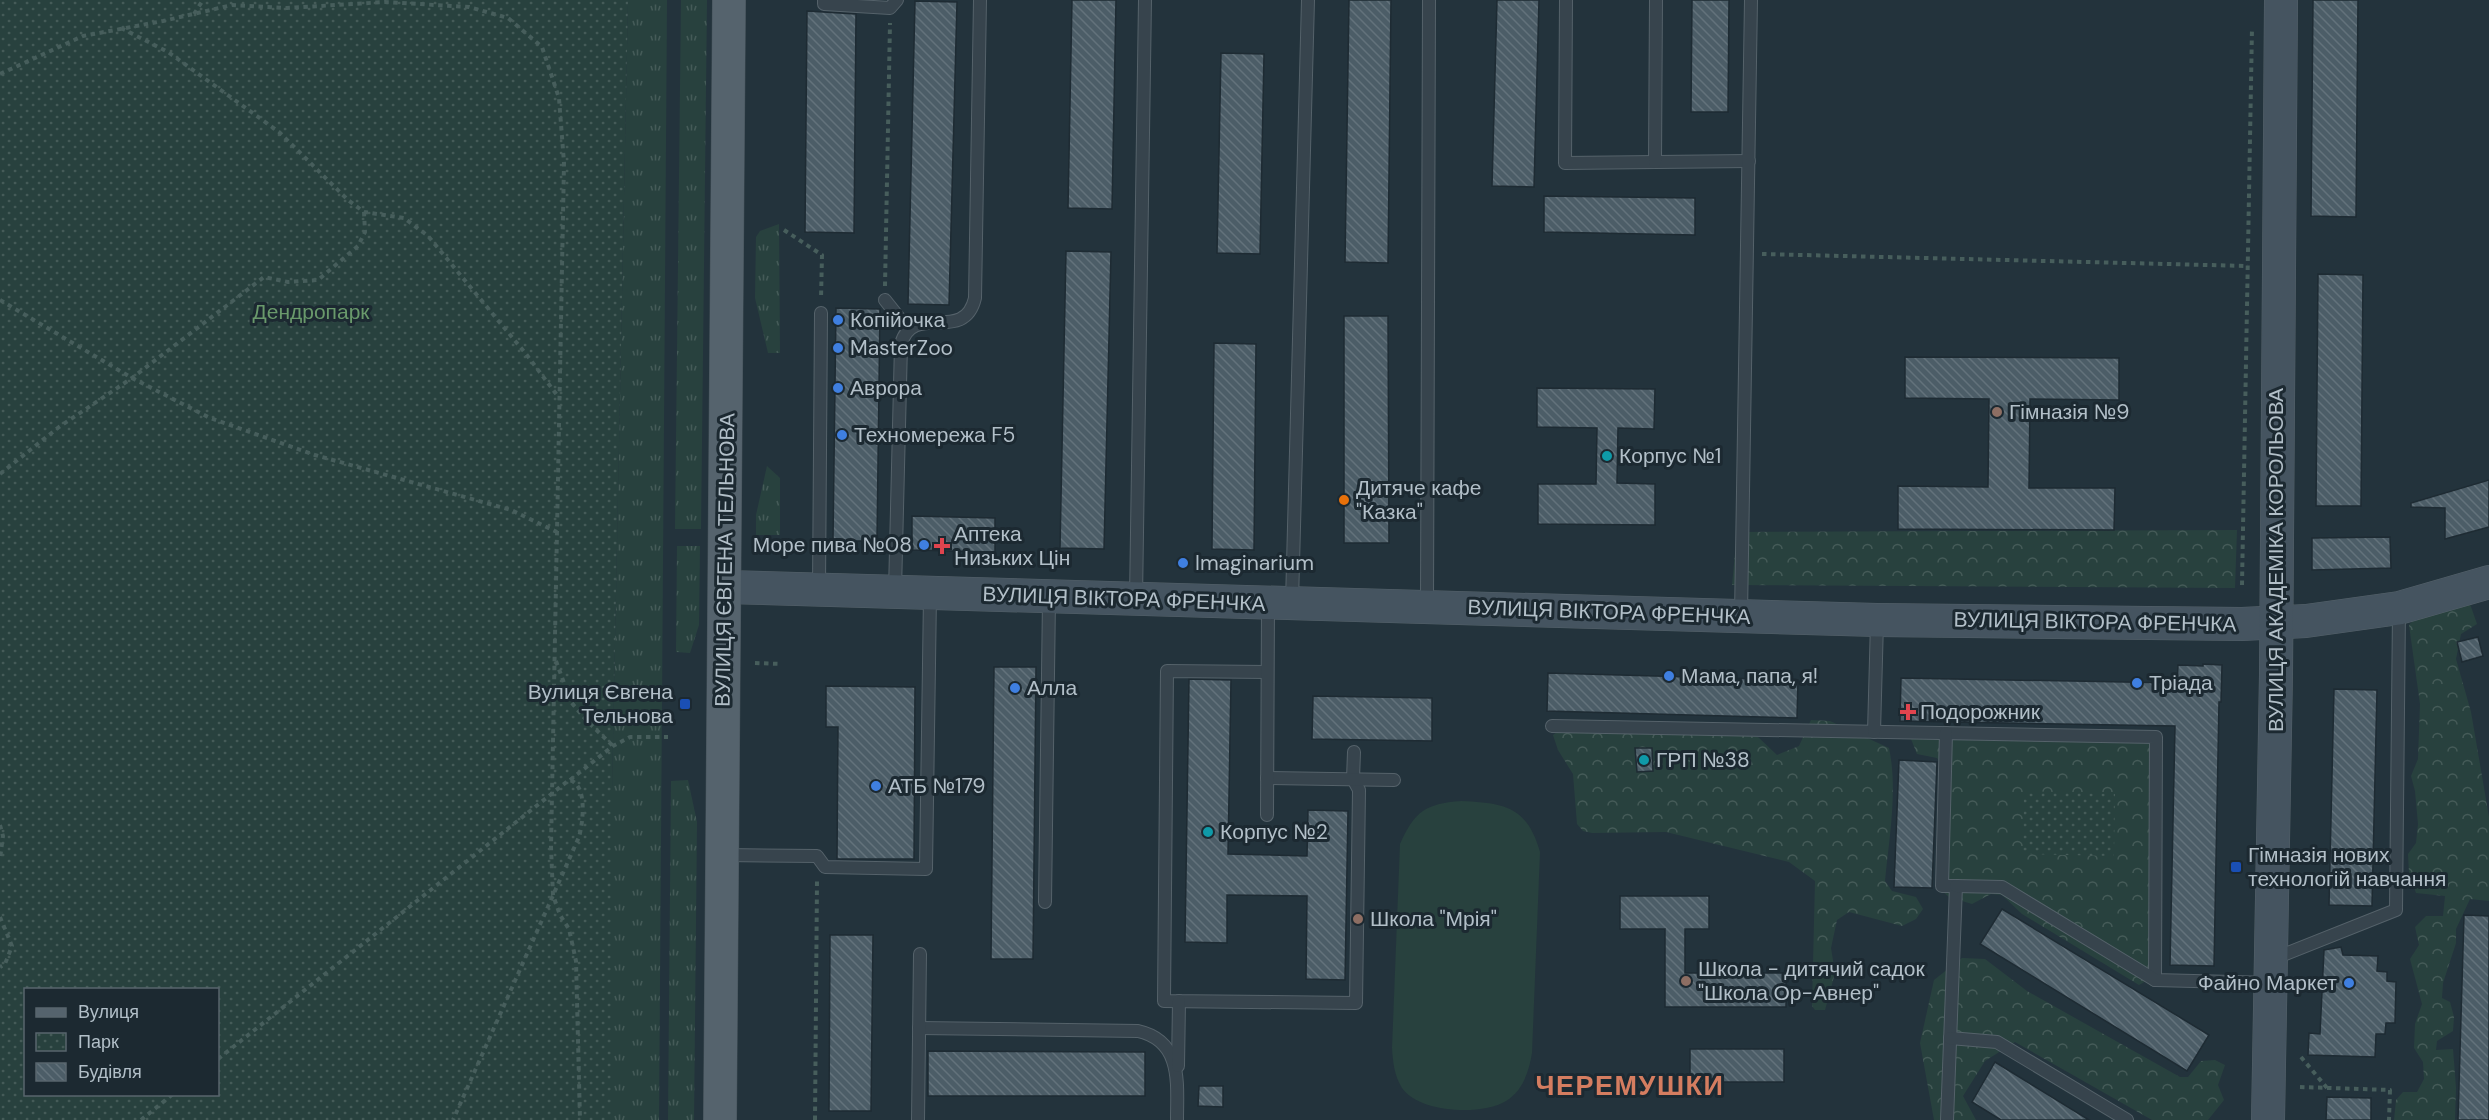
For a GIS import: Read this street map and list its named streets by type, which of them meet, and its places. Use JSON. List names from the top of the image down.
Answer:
{
  "streets": {
    "main road": ["ВУЛИЦЯ ЄВГЕНА ТЕЛЬНОВА"],
    "street": ["ВУЛИЦЯ АКАДЕМІКА КОРОЛЬОВА", "ВУЛИЦЯ ВІКТОРА ФРЕНЧКА"]
  },
  "crossings": [
    ["ВУЛИЦЯ ЄВГЕНА ТЕЛЬНОВА", "ВУЛИЦЯ ВІКТОРА ФРЕНЧКА"],
    ["ВУЛИЦЯ АКАДЕМІКА КОРОЛЬОВА", "ВУЛИЦЯ ВІКТОРА ФРЕНЧКА"]
  ],
  "districts": ["ЧЕРЕМУШКИ"],
  "parks": ["Дендропарк"],
  "places": {
    "other": [
      "Копійочка",
      "MasterZoo",
      "Аврора",
      "Гімназія №9",
      "Техномережа F5",
      "Корпус №1",
      "Дитяче кафе \"Казка\"",
      "Море пива №08",
      "Imaginarium",
      "Мама, папа, я!",
      "Тріада",
      "Алла",
      "ГРП №38",
      "АТБ №179",
      "Корпус №2",
      "Школа \"Мрія\"",
      "Школа - дитячий садок \"Школа Ор-Авнер\"",
      "Файно Маркет"
    ],
    "health": ["Аптека Низьких Цін", "Подорожник"],
    "transit": ["Вулиця Євгена Тельнова", "Гімназія нових технологій навчання"]
  },
  "legend": ["Вулиця", "Парк", "Будівля"]
}
